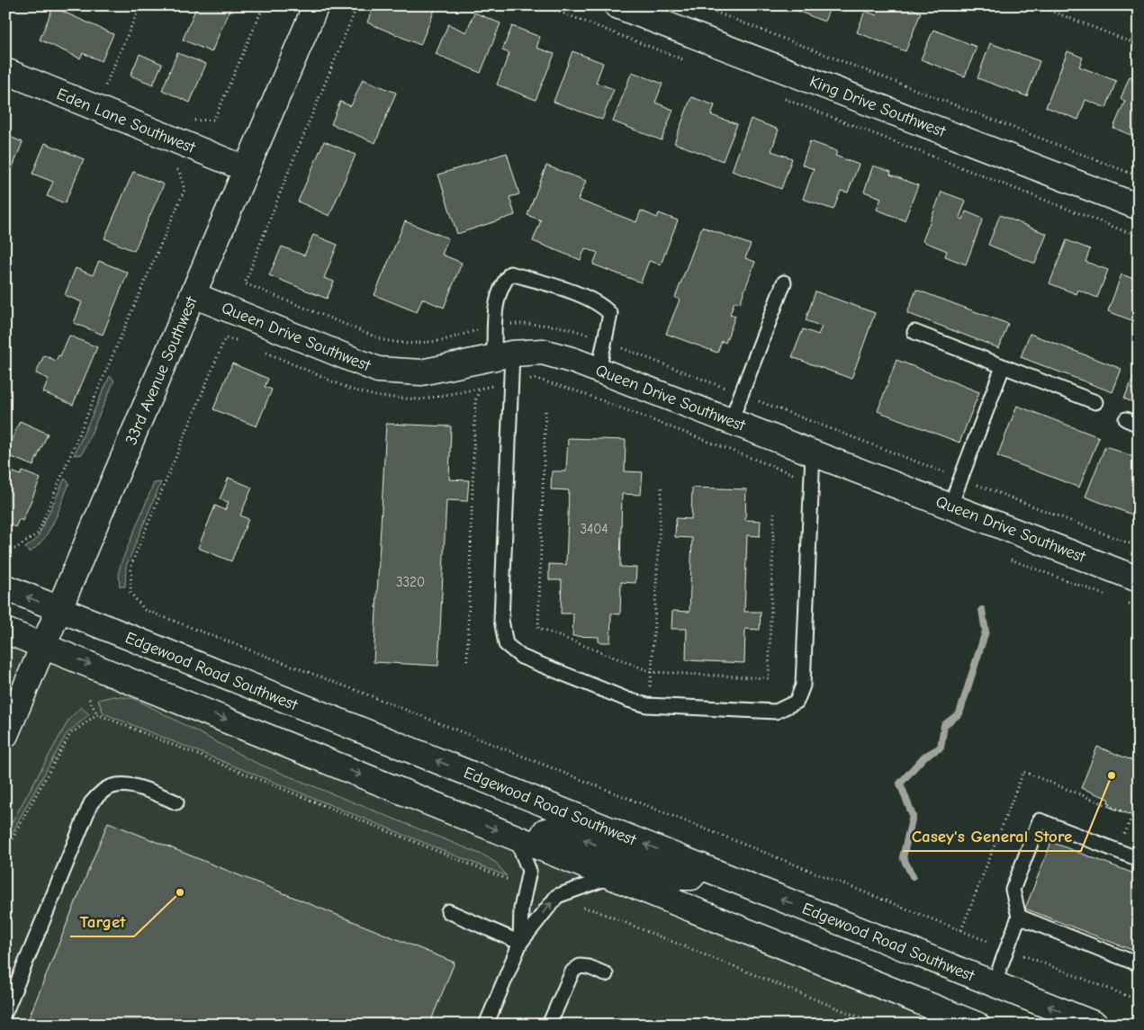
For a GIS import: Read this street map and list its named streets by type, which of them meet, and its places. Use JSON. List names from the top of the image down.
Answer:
{
  "streets": {
    "street": [
      "King Drive Southwest",
      "Eden Lane Southwest",
      "Queen Drive Southwest",
      "33rd Avenue Southwest",
      "Edgewood Road Southwest"
    ]
  },
  "crossings": [
    ["Eden Lane Southwest", "33rd Avenue Southwest"],
    ["Queen Drive Southwest", "33rd Avenue Southwest"],
    ["33rd Avenue Southwest", "Edgewood Road Southwest"]
  ],
  "places": ["Casey's General Store", "Target"],
  "house_numbers": ["3404", "3320"]
}
